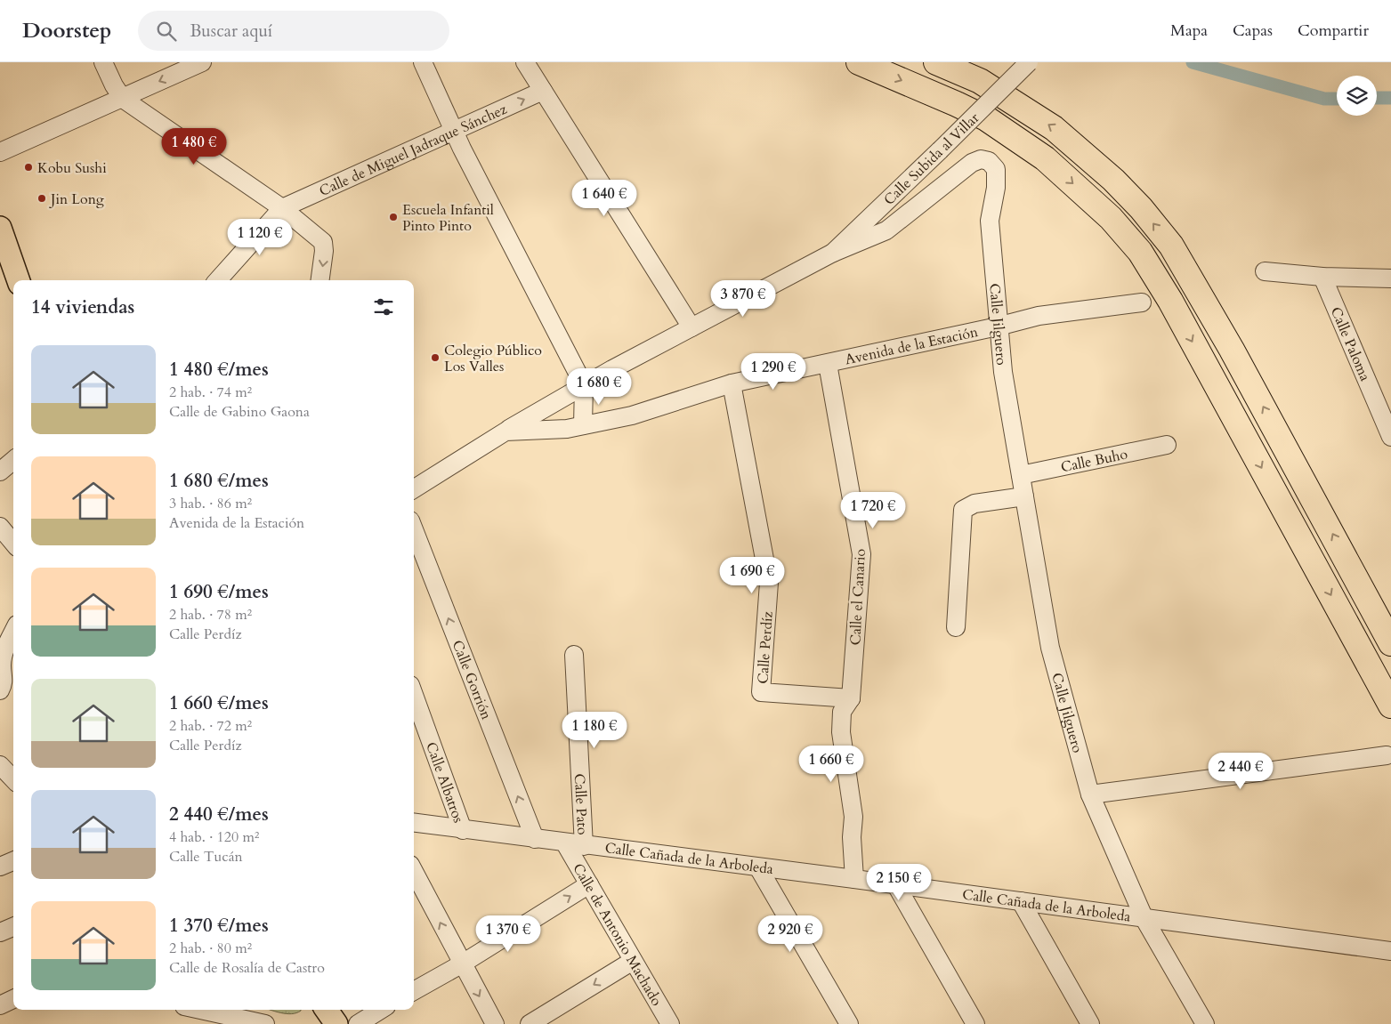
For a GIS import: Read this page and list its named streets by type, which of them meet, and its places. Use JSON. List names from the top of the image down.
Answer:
{
  "streets": {
    "street": [
      "Calle de Miguel Jadraque Sánchez",
      "Calle Subida al Villar",
      "Calle Jilguero",
      "Calle Paloma",
      "Avenida de la Estación",
      "Calle Buho",
      "Calle el Canario",
      "Calle Perdíz",
      "Calle Gorrión",
      "Calle Albatros",
      "Calle Pato",
      "Calle Cañada de la Arboleda",
      "Calle de Antonio Machado"
    ]
  },
  "crossings": [
    ["Calle Subida al Villar", "Calle Jilguero"],
    ["Calle Subida al Villar", "Avenida de la Estación"],
    ["Calle Jilguero", "Avenida de la Estación"],
    ["Calle Jilguero", "Calle Buho"],
    ["Calle Jilguero", "Calle Cañada de la Arboleda"],
    ["Avenida de la Estación", "Calle el Canario"],
    ["Avenida de la Estación", "Calle Perdíz"],
    ["Calle el Canario", "Calle Perdíz"],
    ["Calle Gorrión", "Calle Cañada de la Arboleda"],
    ["Calle Albatros", "Calle Cañada de la Arboleda"],
    ["Calle Pato", "Calle Cañada de la Arboleda"],
    ["Calle Cañada de la Arboleda", "Calle de Antonio Machado"]
  ],
  "one_way": ["Calle Gorrión"],
  "places": [
    "Kobu Sushi",
    "Jin Long",
    "Escuela Infantil Pinto Pinto",
    "Colegio Público Los Valles"
  ],
  "page": {
    "header": "Doorstep",
    "search": "Buscar aquí",
    "nav": ["Mapa", "Capas", "Compartir"],
    "price": [
      "1 480 €",
      "1 640 €",
      "1 120 €",
      "3 870 €",
      "1 290 €",
      "1 680 €",
      "1 720 €",
      "1 690 €",
      "1 180 €",
      "1 660 €",
      "2 440 €",
      "2 150 €",
      "1 370 €",
      "2 920 €"
    ],
    "heading": "14 viviendas",
    "list": [
      {
        "name": "1 480 €/mes",
        "note": "2 hab. · 74 m² · Calle de Gabino Gaona"
      },
      {
        "name": "1 680 €/mes",
        "note": "3 hab. · 86 m² · Avenida de la Estación"
      },
      {
        "name": "1 690 €/mes",
        "note": "2 hab. · 78 m² · Calle Perdíz"
      },
      {
        "name": "1 660 €/mes",
        "note": "2 hab. · 72 m² · Calle Perdíz"
      },
      {
        "name": "2 440 €/mes",
        "note": "4 hab. · 120 m² · Calle Tucán"
      },
      {
        "name": "1 370 €/mes",
        "note": "2 hab. · 80 m² · Calle de Rosalía de Castro"
      }
    ]
  }
}
